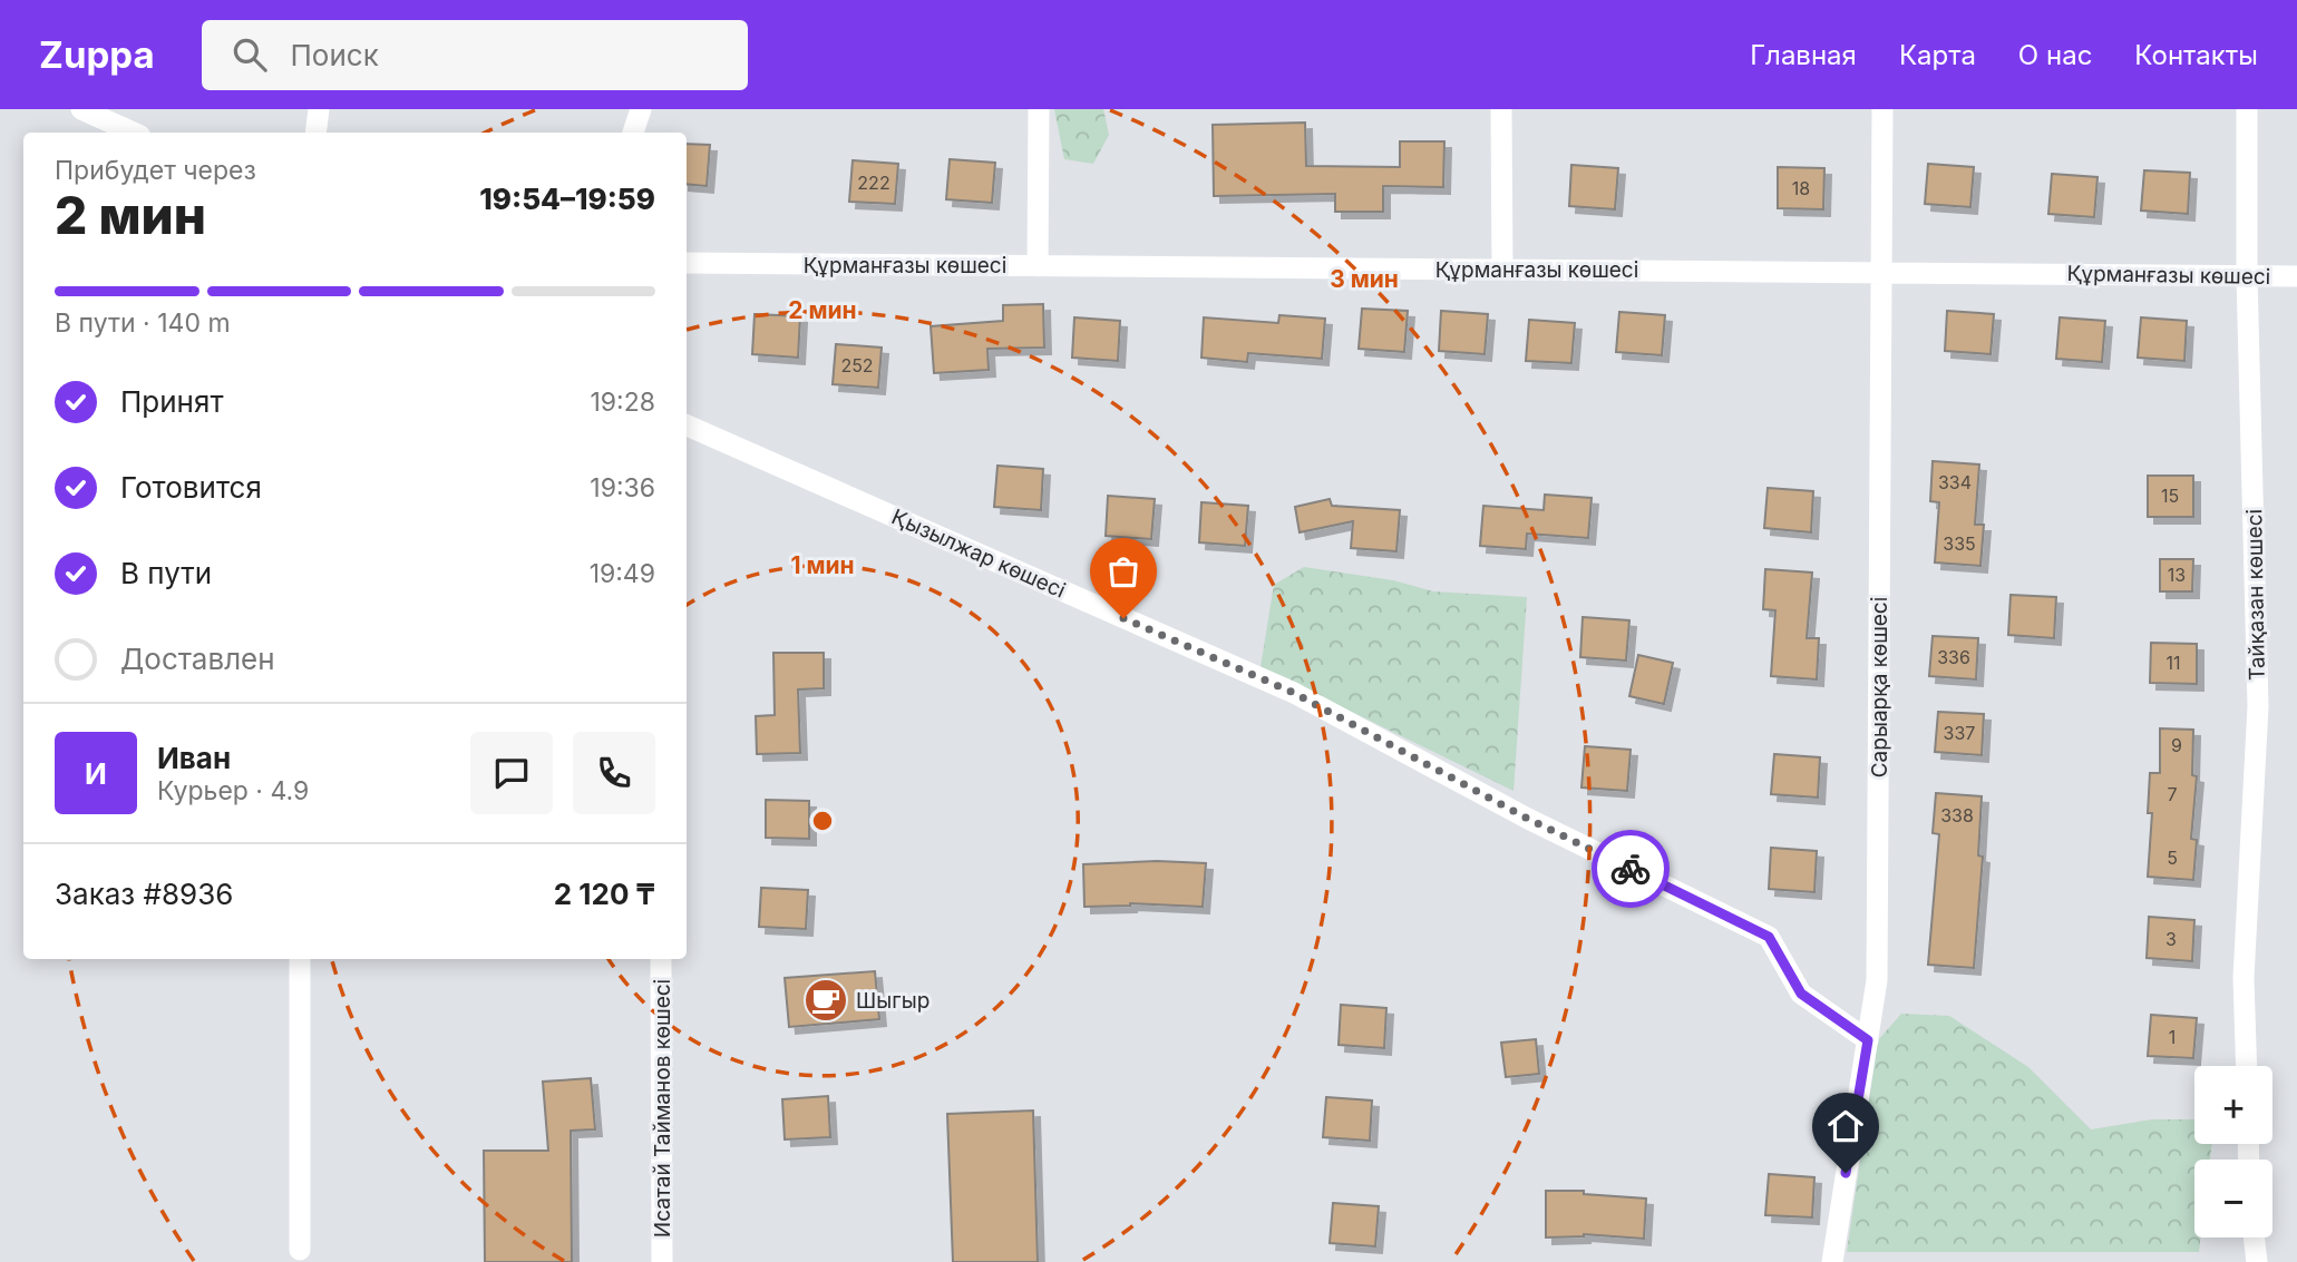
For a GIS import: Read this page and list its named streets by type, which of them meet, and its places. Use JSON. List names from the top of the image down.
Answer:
{
  "streets": {
    "street": [
      "Құрманғазы көшесі",
      "Қызылжар көшесі",
      "Тайқазан көшесі",
      "Сарыарқа көшесі",
      "Исатай Тайманов көшесі"
    ]
  },
  "crossings": [
    ["Құрманғазы көшесі", "Тайқазан көшесі"],
    ["Құрманғазы көшесі", "Сарыарқа көшесі"],
    ["Қызылжар көшесі", "Сарыарқа көшесі"]
  ],
  "places": {
    "cafe": ["Шыгыр"]
  },
  "house_numbers": [
    "222",
    "18",
    "252",
    "334",
    "15",
    "335",
    "13",
    "336",
    "11",
    "337",
    "9",
    "7",
    "338",
    "5",
    "3",
    "1"
  ],
  "page": {
    "header": "Zuppa",
    "search": "Поиск",
    "nav": [
      "Главная",
      "Карта",
      "О нас",
      "Контакты"
    ],
    "heading": ["2 мин", "Прибудет через", "19:54–19:59"],
    "panel": [
      "Иван",
      "Курьер · 4.9",
      "Заказ #8936",
      "2 120 ₸"
    ],
    "bar": "В пути · 140 m",
    "list": [
      ["Принят", "19:28"],
      ["Готовится", "19:36"],
      ["В пути", "19:49"],
      "Доставлен"
    ],
    "round": "И",
    "map_buttons": ["+", "−"]
  },
  "rings": ["3 мин", "2 мин", "1 мин"]
}
